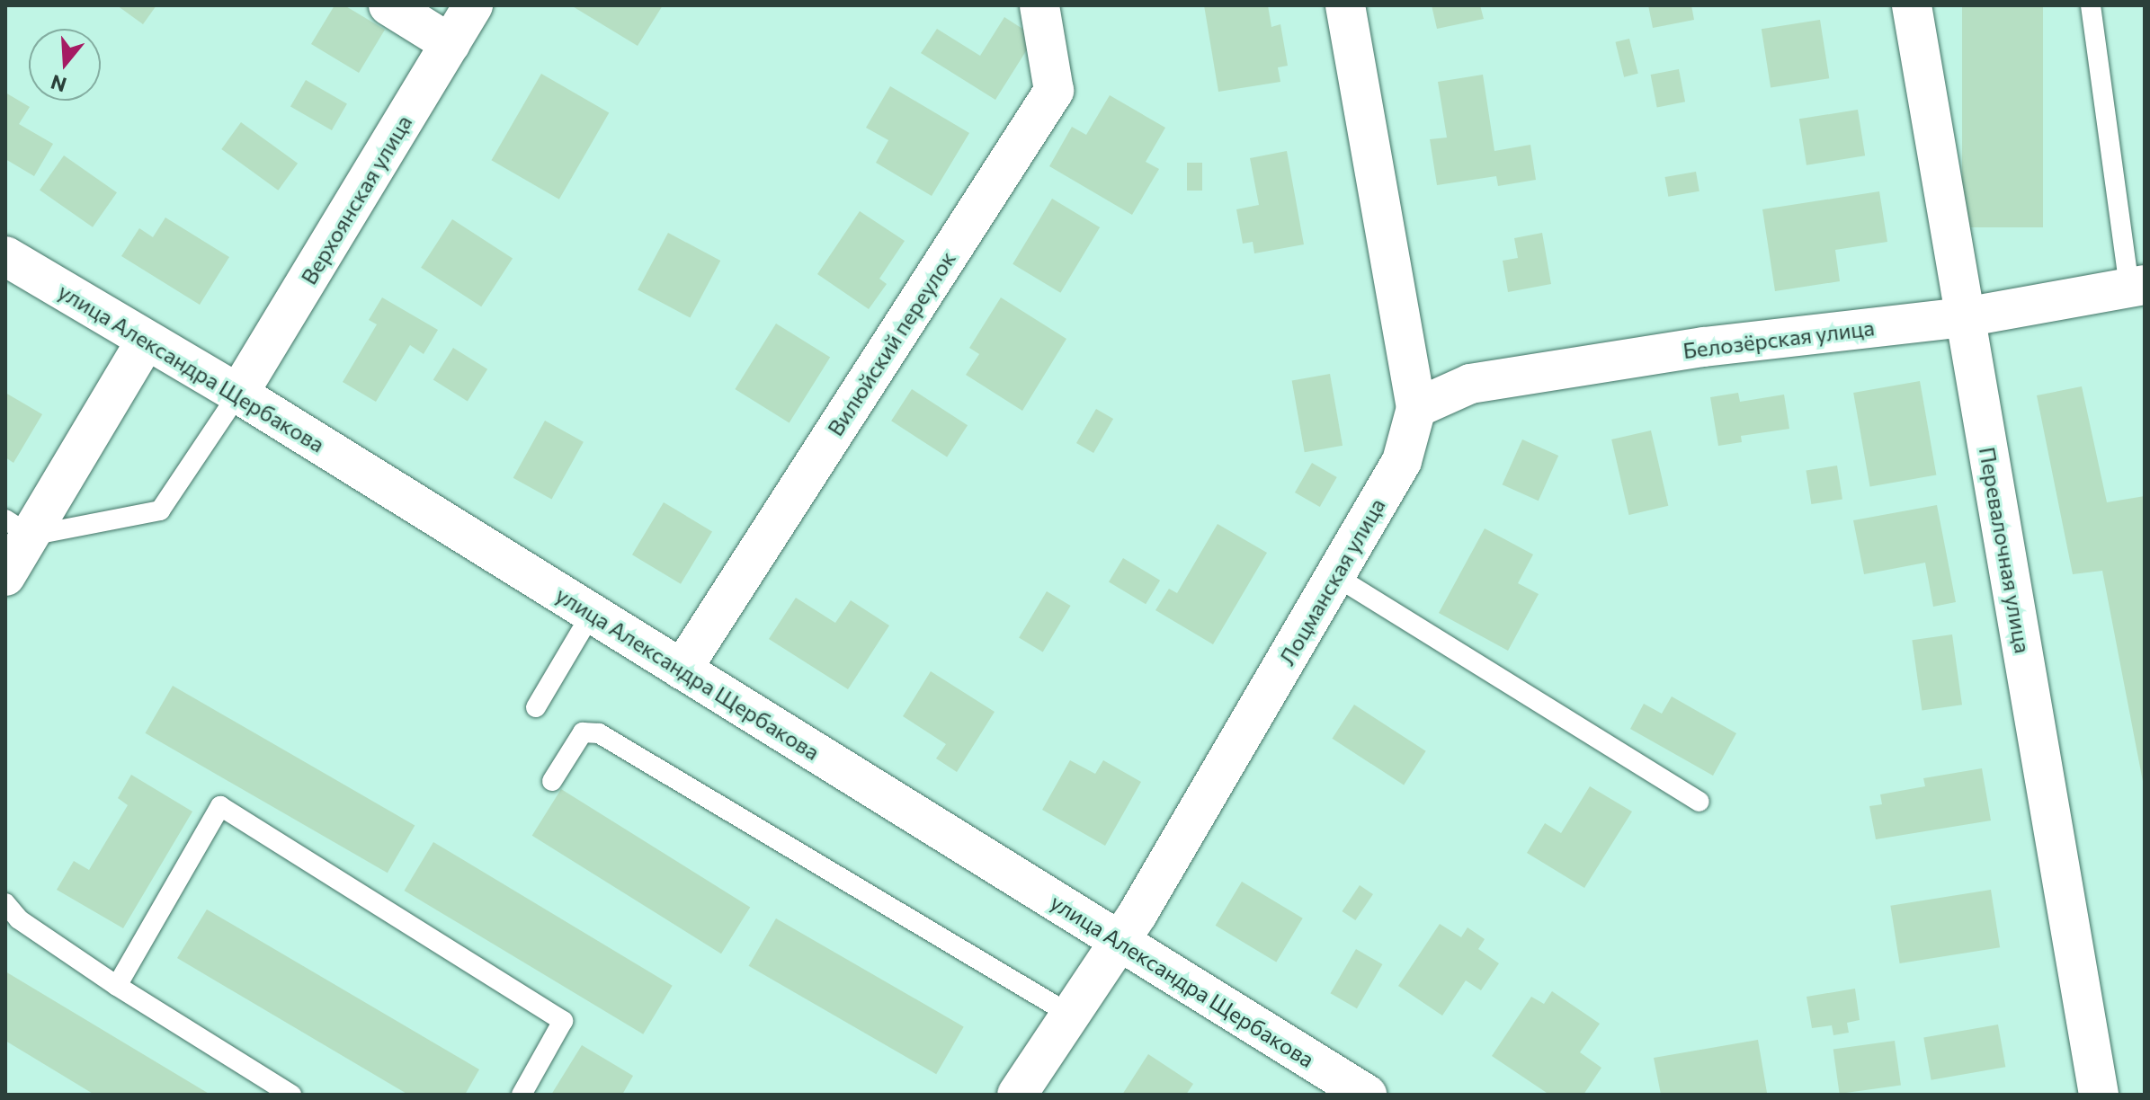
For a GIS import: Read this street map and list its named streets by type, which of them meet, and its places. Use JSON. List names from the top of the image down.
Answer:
{
  "streets": {
    "street": [
      "Верхоянская улица",
      "Белозёрская улица",
      "Вилюйский переулок",
      "улица Александра Щербакова",
      "Перевалочная улица",
      "Лоцманская улица"
    ]
  },
  "crossings": [
    ["Верхоянская улица", "улица Александра Щербакова"],
    ["Белозёрская улица", "Перевалочная улица"],
    ["Белозёрская улица", "Лоцманская улица"],
    ["Вилюйский переулок", "улица Александра Щербакова"],
    ["улица Александра Щербакова", "Лоцманская улица"]
  ],
  "north": "bottom"
}
